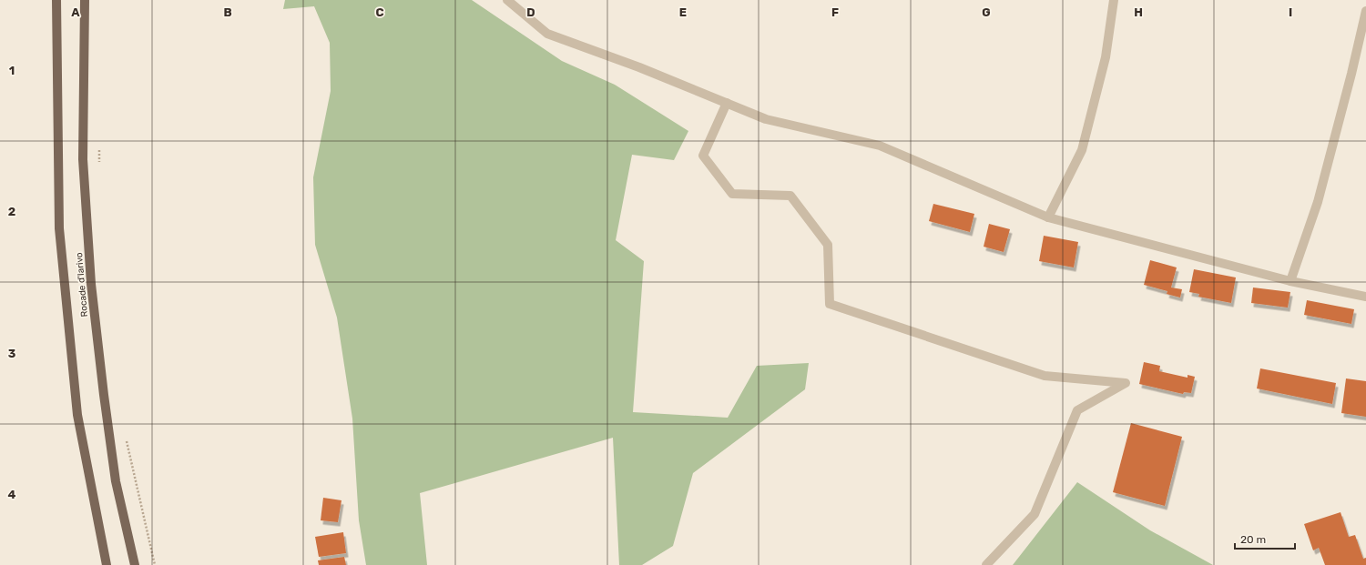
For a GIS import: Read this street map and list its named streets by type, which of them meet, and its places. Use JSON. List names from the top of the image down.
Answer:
{
  "streets": {
    "main road": ["Rocade d'Iarivo"]
  },
  "scale_bar": "20 m",
  "grid": {
    "columns": [
      "A",
      "B",
      "C",
      "D",
      "E",
      "F",
      "G",
      "H",
      "I"
    ],
    "rows": [
      "1",
      "2",
      "3",
      "4"
    ]
  }
}
